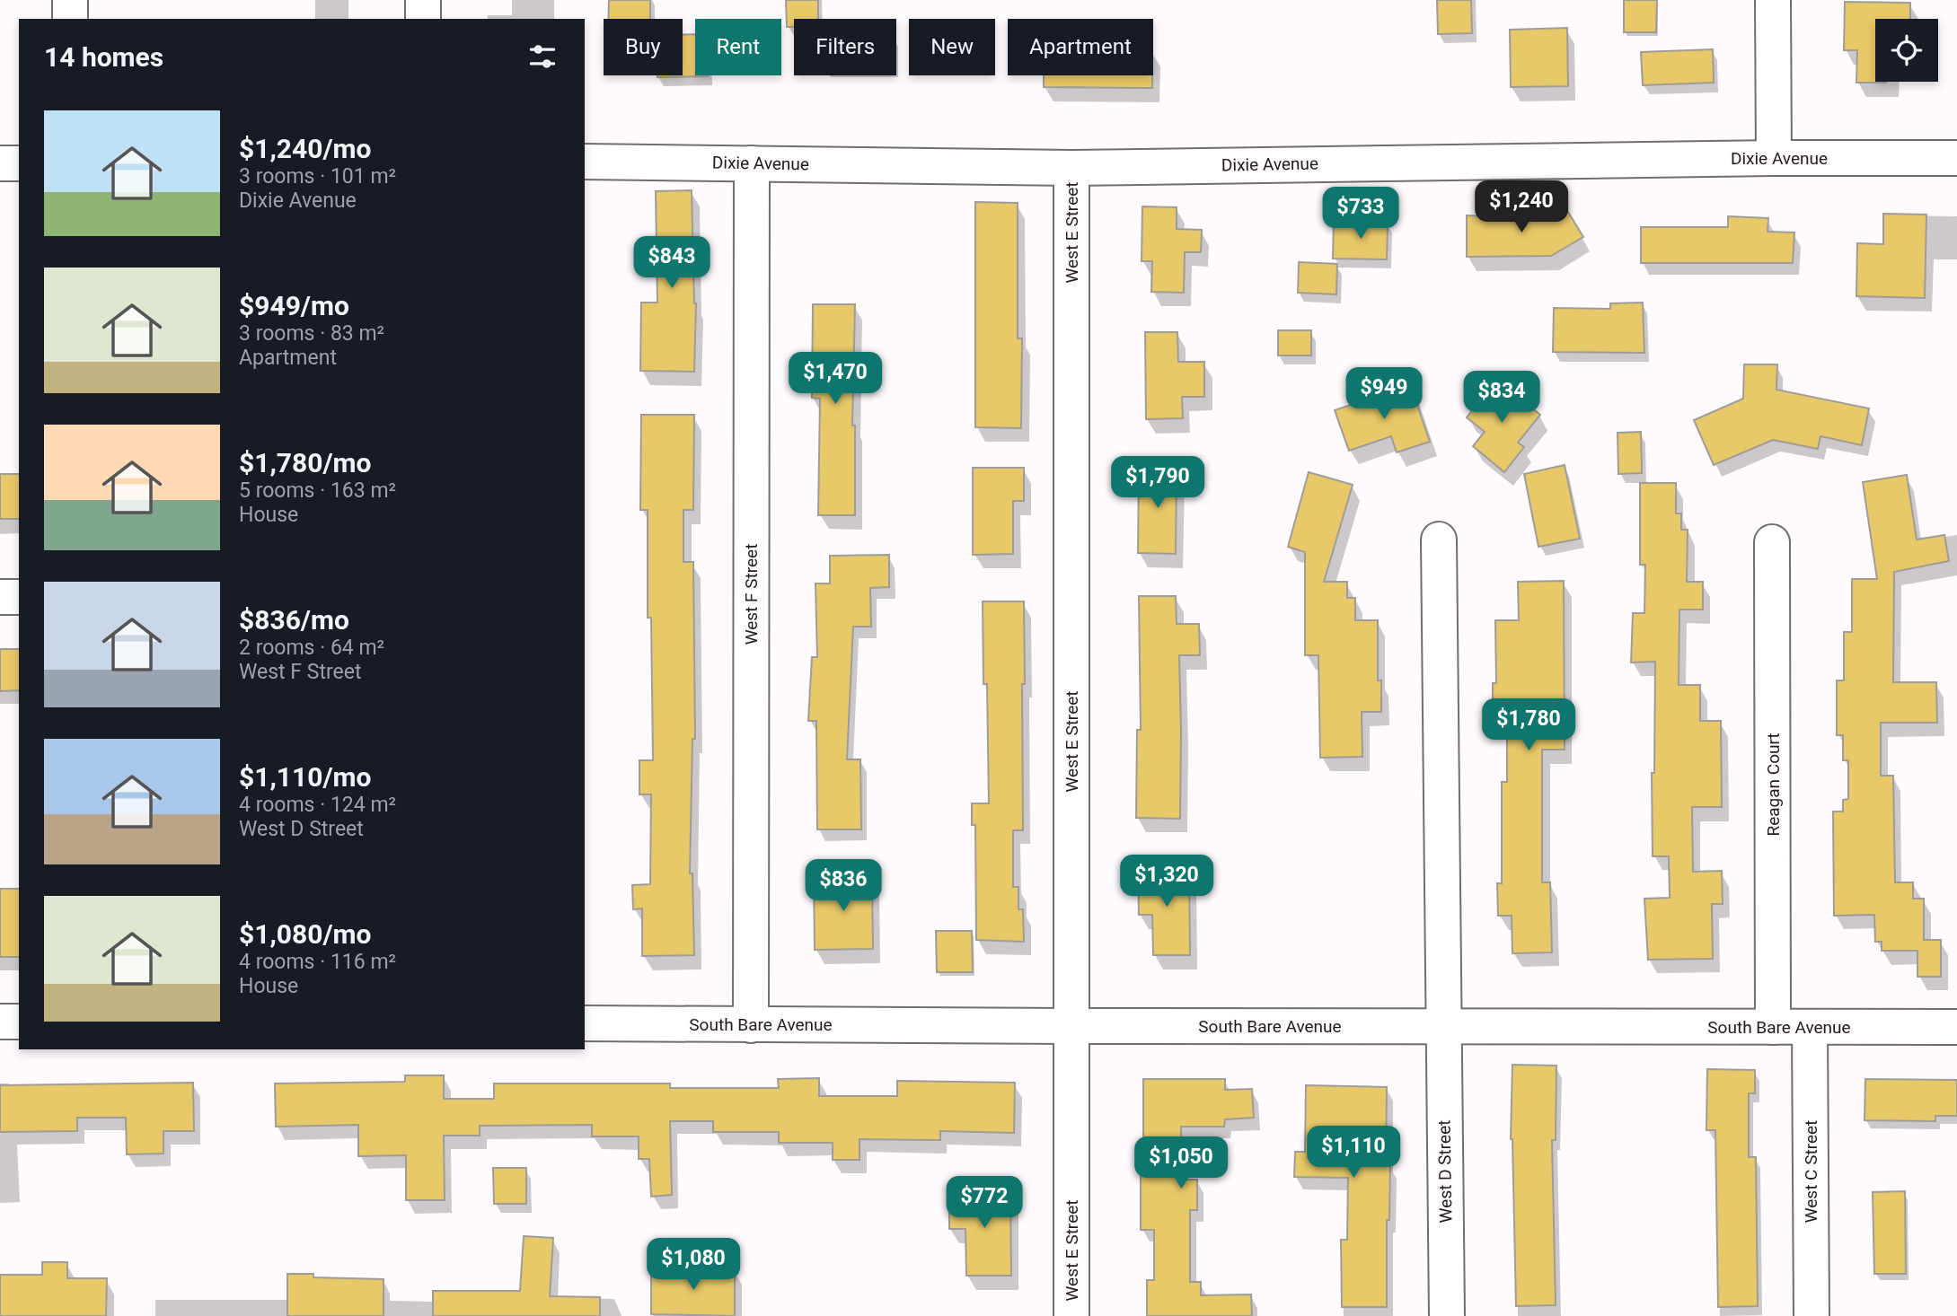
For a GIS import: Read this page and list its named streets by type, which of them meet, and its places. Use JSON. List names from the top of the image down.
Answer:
{
  "streets": {
    "street": [
      "Dixie Avenue",
      "West E Street",
      "West F Street",
      "Reagan Court",
      "South Bare Avenue",
      "West D Street",
      "West C Street"
    ]
  },
  "crossings": [
    ["Dixie Avenue", "West E Street"],
    ["Dixie Avenue", "West F Street"],
    ["West E Street", "South Bare Avenue"],
    ["West F Street", "South Bare Avenue"],
    ["Reagan Court", "South Bare Avenue"],
    ["South Bare Avenue", "West D Street"],
    ["South Bare Avenue", "West C Street"]
  ],
  "page": {
    "chip": [
      "Buy",
      "Rent",
      "Filters",
      "New",
      "Apartment"
    ],
    "heading": "14 homes",
    "list": [
      {
        "name": "$1,240/mo",
        "note": "3 rooms · 101 m² · Dixie Avenue"
      },
      {
        "name": "$949/mo",
        "note": "3 rooms · 83 m² · Apartment"
      },
      {
        "name": "$1,780/mo",
        "note": "5 rooms · 163 m² · House"
      },
      {
        "name": "$836/mo",
        "note": "2 rooms · 64 m² · West F Street"
      },
      {
        "name": "$1,110/mo",
        "note": "4 rooms · 124 m² · West D Street"
      },
      {
        "name": "$1,080/mo",
        "note": "4 rooms · 116 m² · House"
      }
    ],
    "price": [
      "$1,240",
      "$733",
      "$843",
      "$1,470",
      "$949",
      "$834",
      "$1,790",
      "$1,780",
      "$1,320",
      "$836",
      "$1,110",
      "$1,050",
      "$772",
      "$1,080"
    ]
  }
}
